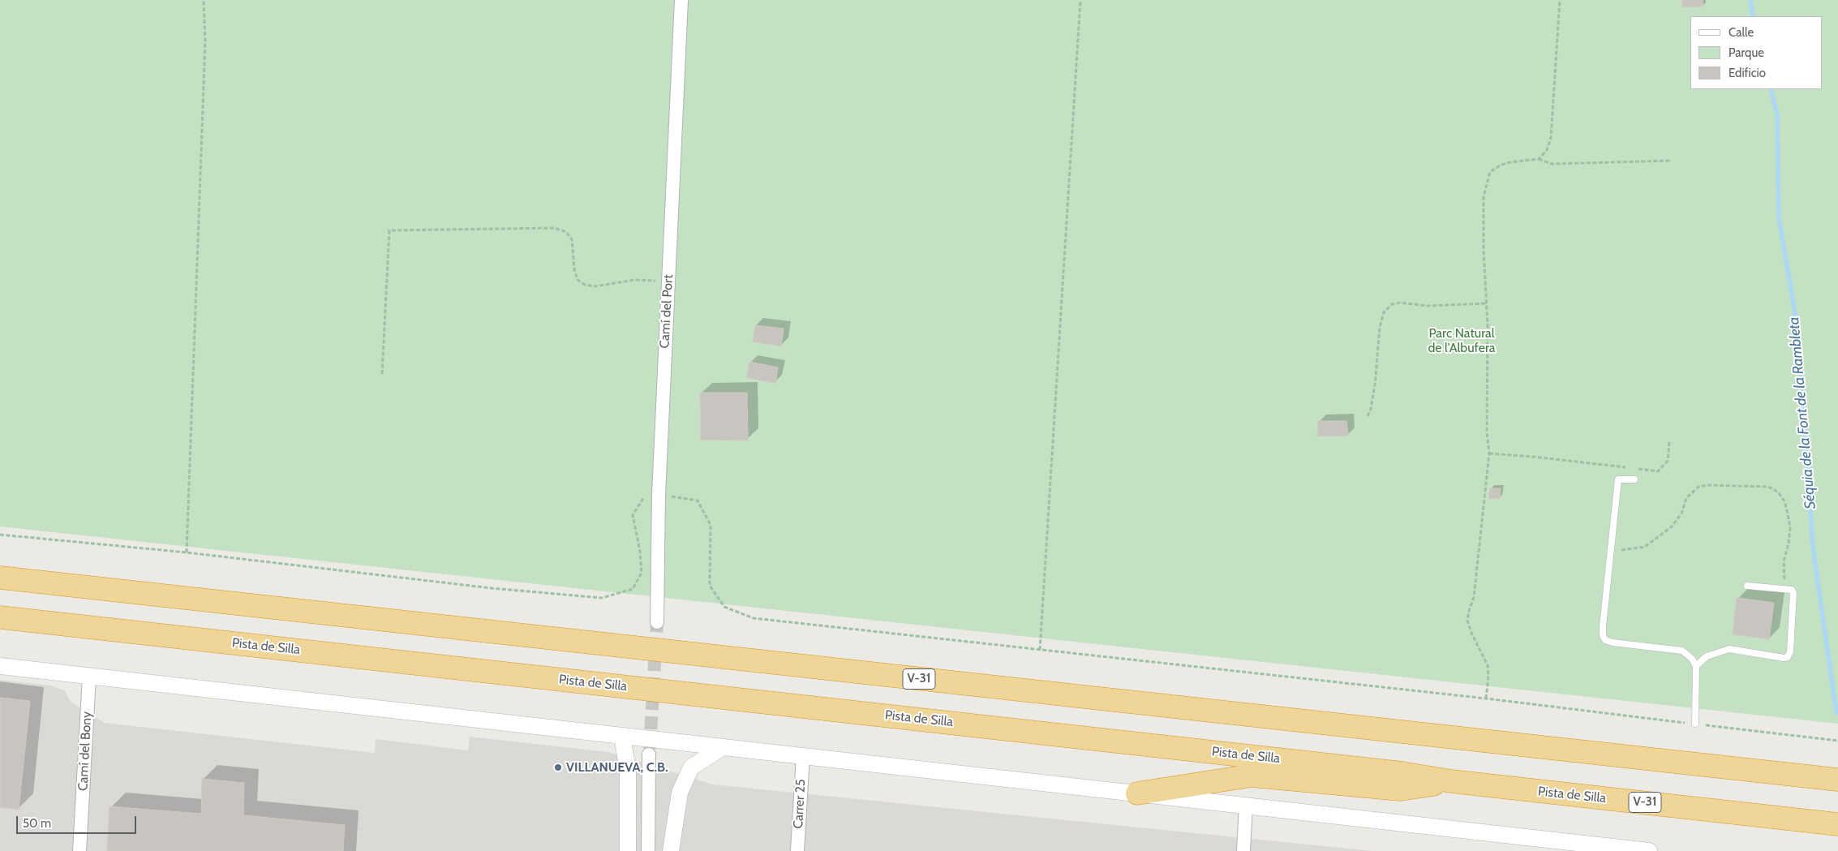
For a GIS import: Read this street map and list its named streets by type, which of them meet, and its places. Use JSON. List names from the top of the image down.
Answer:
{
  "streets": {
    "highway": ["Pista de Silla", "V-31"],
    "street": ["Camí del Port", "Camí del Bony", "Carrer 25"]
  },
  "water": ["Séquia de la Font de la Rambleta"],
  "parks": ["Parc Natural de l'Albufera"],
  "places": ["VILLANUEVA, C.B."],
  "legend": ["Calle", "Parque", "Edificio"],
  "scale_bar": "50 m"
}
